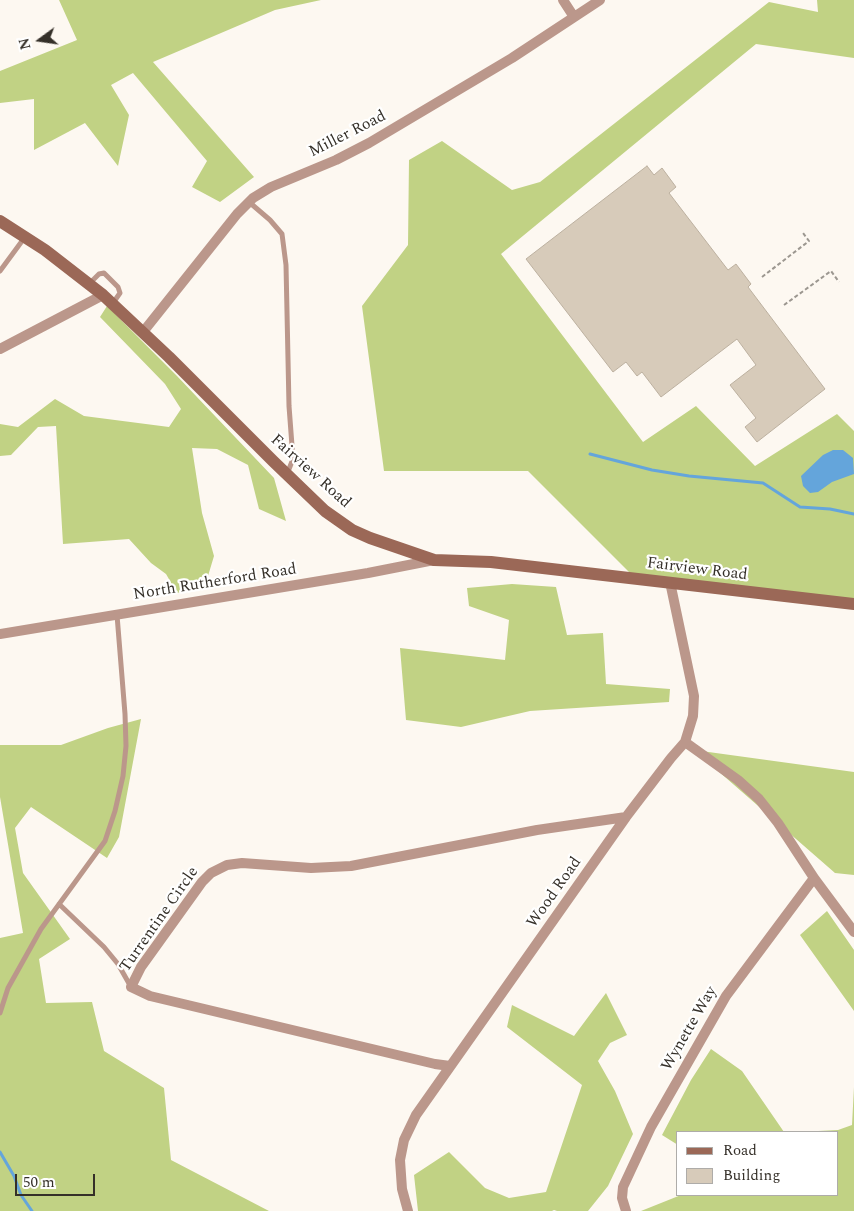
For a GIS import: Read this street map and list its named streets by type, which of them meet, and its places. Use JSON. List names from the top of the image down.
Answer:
{
  "streets": {
    "street": [
      "Miller Road",
      "Fairview Road",
      "North Rutherford Road",
      "Wood Road",
      "Turrentine Circle",
      "Wynette Way"
    ]
  },
  "crossings": [
    ["Miller Road", "Fairview Road"],
    ["Fairview Road", "North Rutherford Road"],
    ["Fairview Road", "Wood Road"],
    ["Wood Road", "Turrentine Circle"]
  ],
  "legend": ["Road", "Building"],
  "scale_bar": "50 m",
  "north": "left"
}
